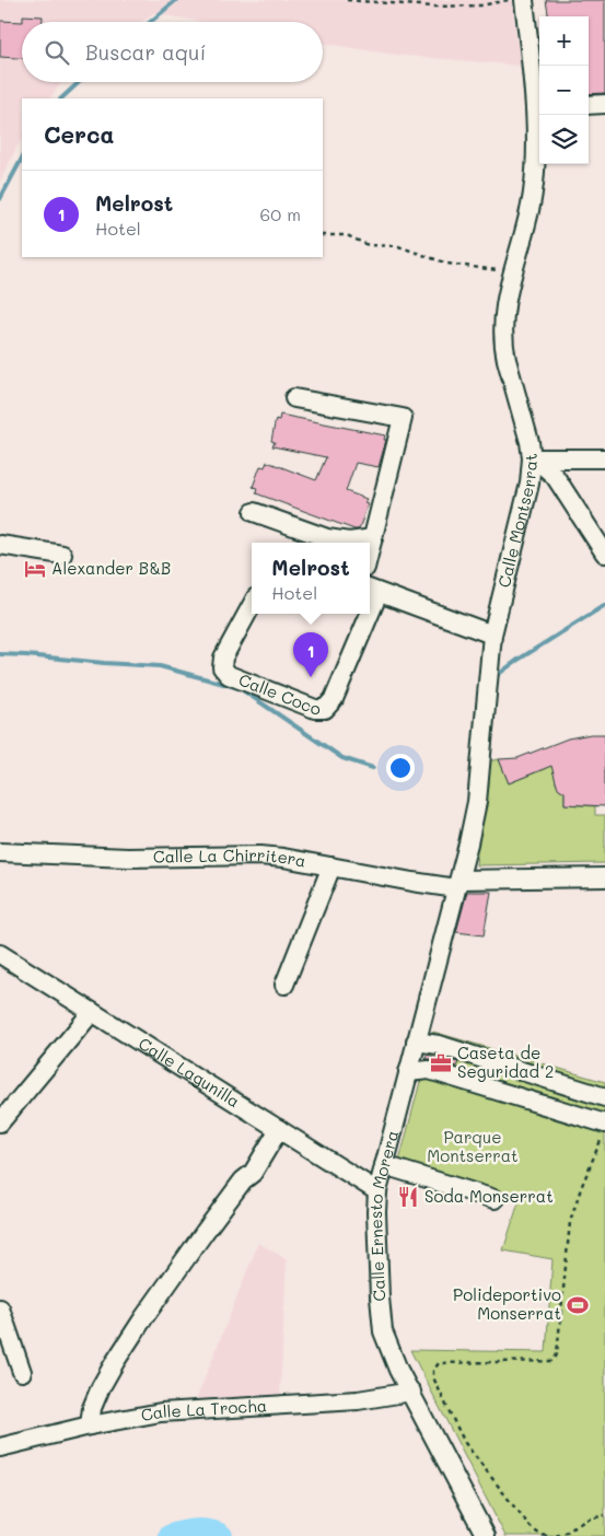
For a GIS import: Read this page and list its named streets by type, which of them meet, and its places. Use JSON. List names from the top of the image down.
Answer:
{
  "streets": {
    "street": [
      "Calle Montserrat",
      "Calle Coco",
      "Calle La Chirritera",
      "Calle Lagunilla",
      "Calle Ernesto Morera",
      "Calle La Trocha"
    ]
  },
  "crossings": [
    ["Calle Montserrat", "Calle Coco"],
    ["Calle Montserrat", "Calle La Chirritera"],
    ["Calle Montserrat", "Calle Ernesto Morera"],
    ["Calle La Chirritera", "Calle Ernesto Morera"],
    ["Calle Lagunilla", "Calle Ernesto Morera"],
    ["Calle Ernesto Morera", "Calle La Trocha"]
  ],
  "parks": ["Parque Montserrat"],
  "places": {
    "hotel": ["Alexander B&B"],
    "office": ["Caseta de Seguridad 2"],
    "restaurant": ["Soda Monserrat"],
    "sports": ["Polideportivo Monserrat"]
  },
  "page": {
    "map_buttons": ["+", "−"],
    "search": "Buscar aquí",
    "heading": "Cerca",
    "list": [
      {
        "mark": "1",
        "name": "Melrost",
        "note": "Hotel",
        "value": "60 m"
      }
    ],
    "popup": ["Melrost", "Hotel"],
    "pins": "1"
  }
}
